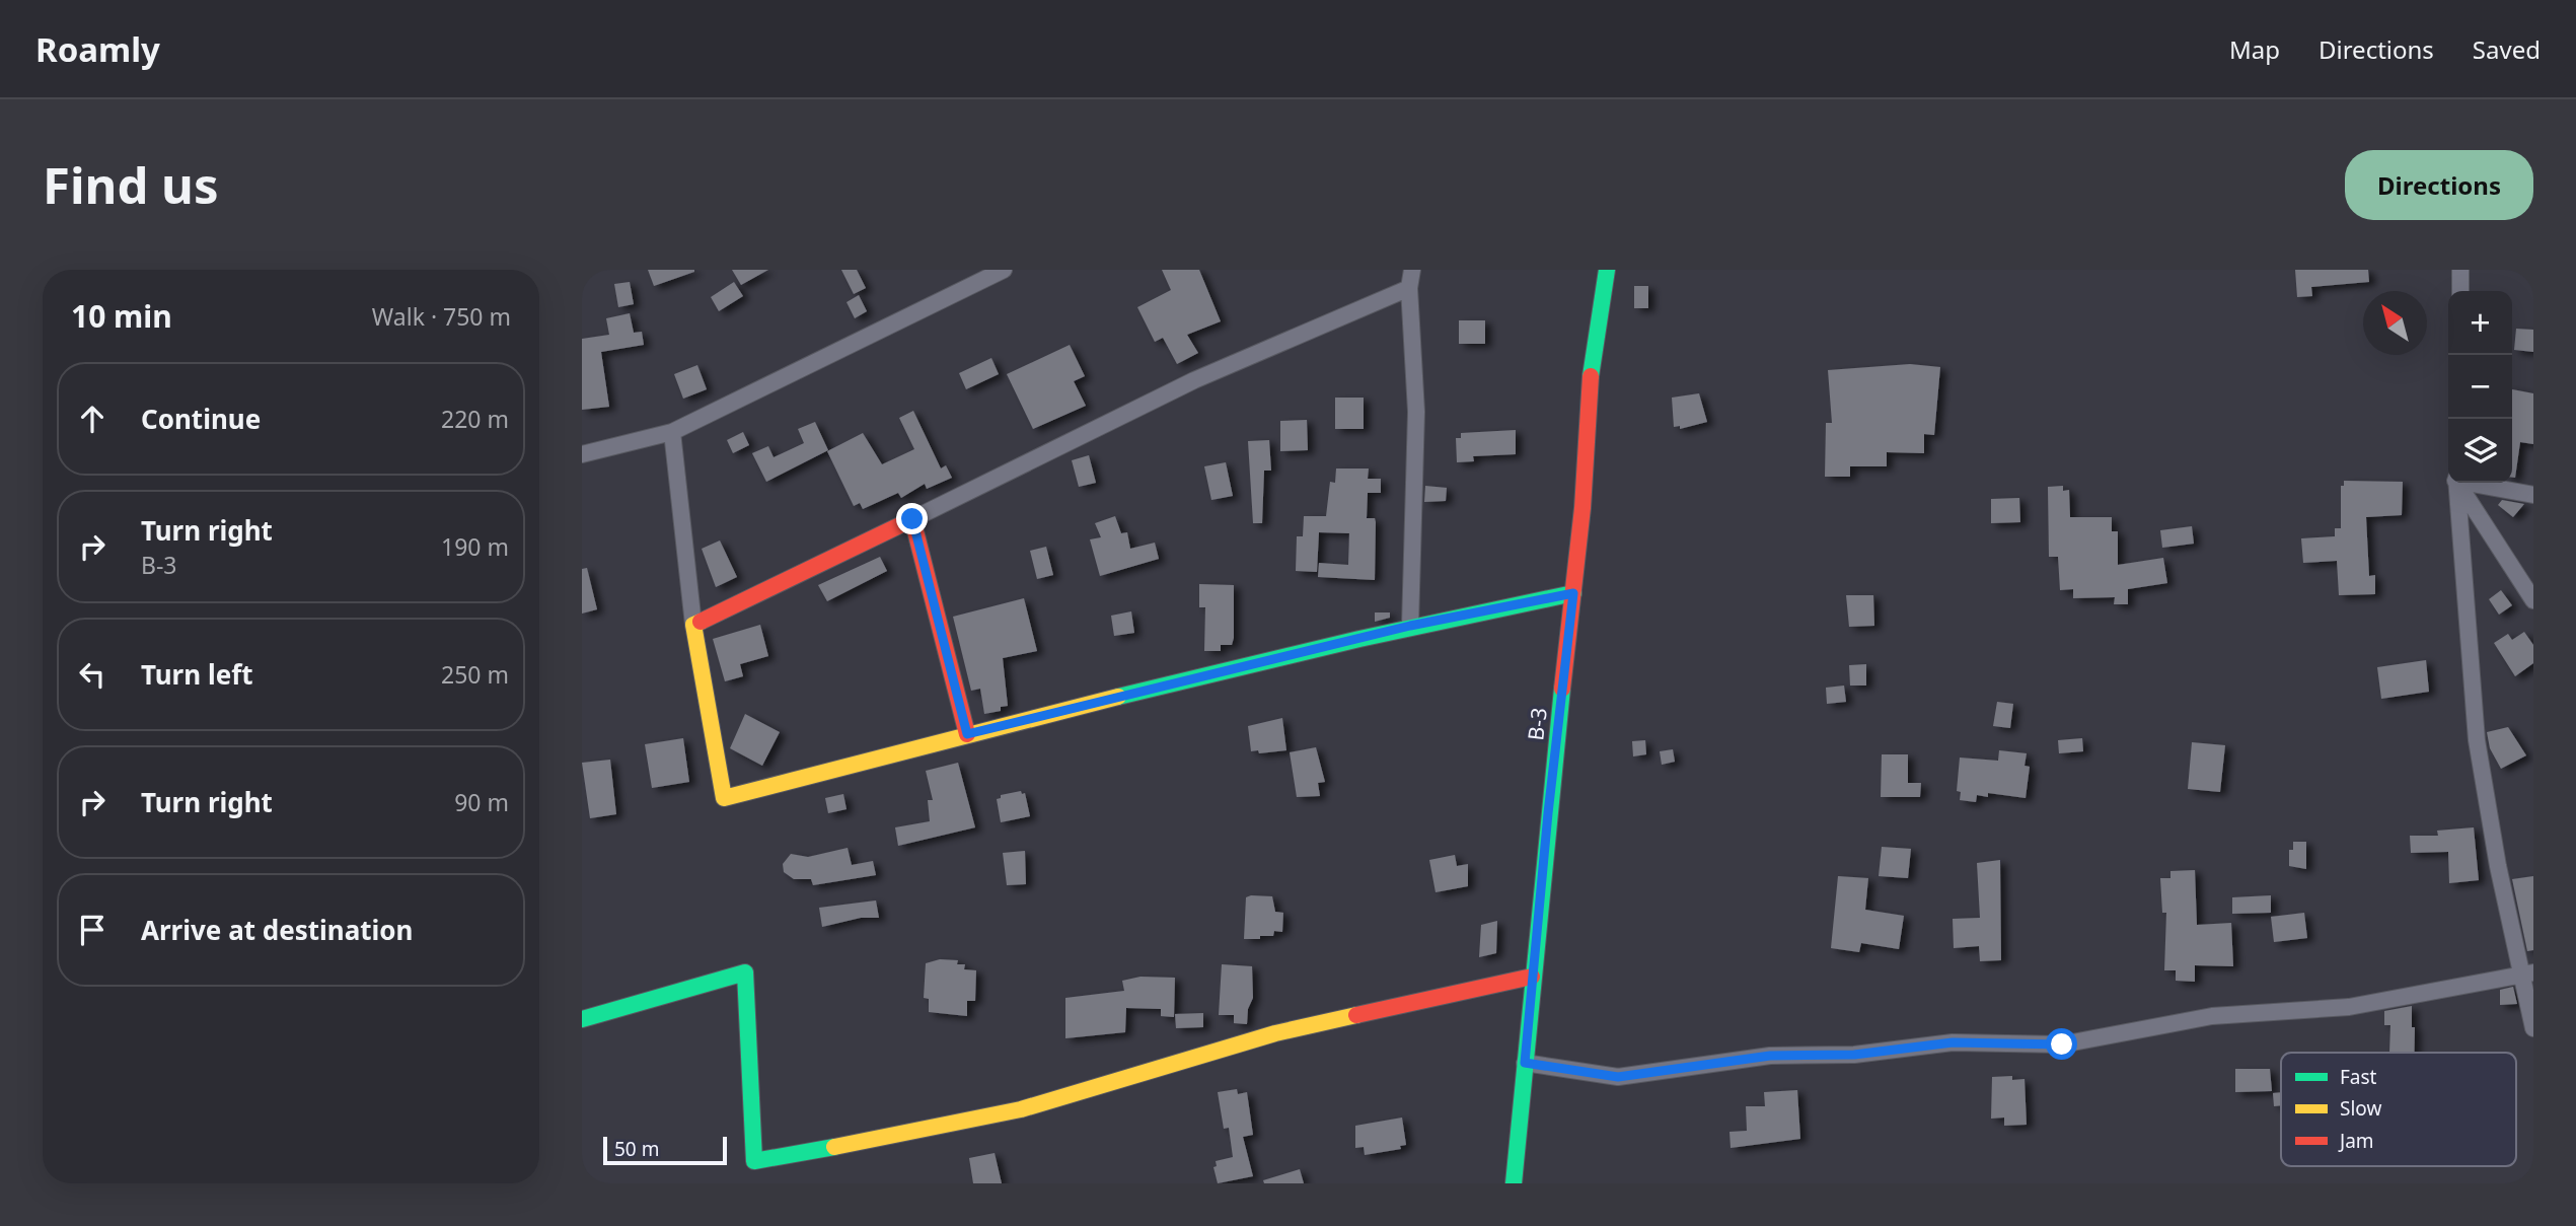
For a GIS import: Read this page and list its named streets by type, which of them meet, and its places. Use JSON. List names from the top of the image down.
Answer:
{
  "streets": {
    "street": ["B-3"]
  },
  "legend": ["Fast", "Slow", "Jam"],
  "scale_bar": "50 m",
  "north": "top left",
  "page": {
    "header": "Roamly",
    "nav": ["Map", "Directions", "Saved"],
    "buttons": "Directions",
    "title": "Find us",
    "heading": ["10 min", "Walk · 750 m"],
    "map_buttons": ["+", "−"],
    "list": [
      ["Continue", "220 m"],
      ["Turn right", "B-3", "190 m"],
      ["Turn left", "250 m"],
      ["Turn right", "90 m"],
      "Arrive at destination"
    ],
    "scale": "50 m"
  }
}
